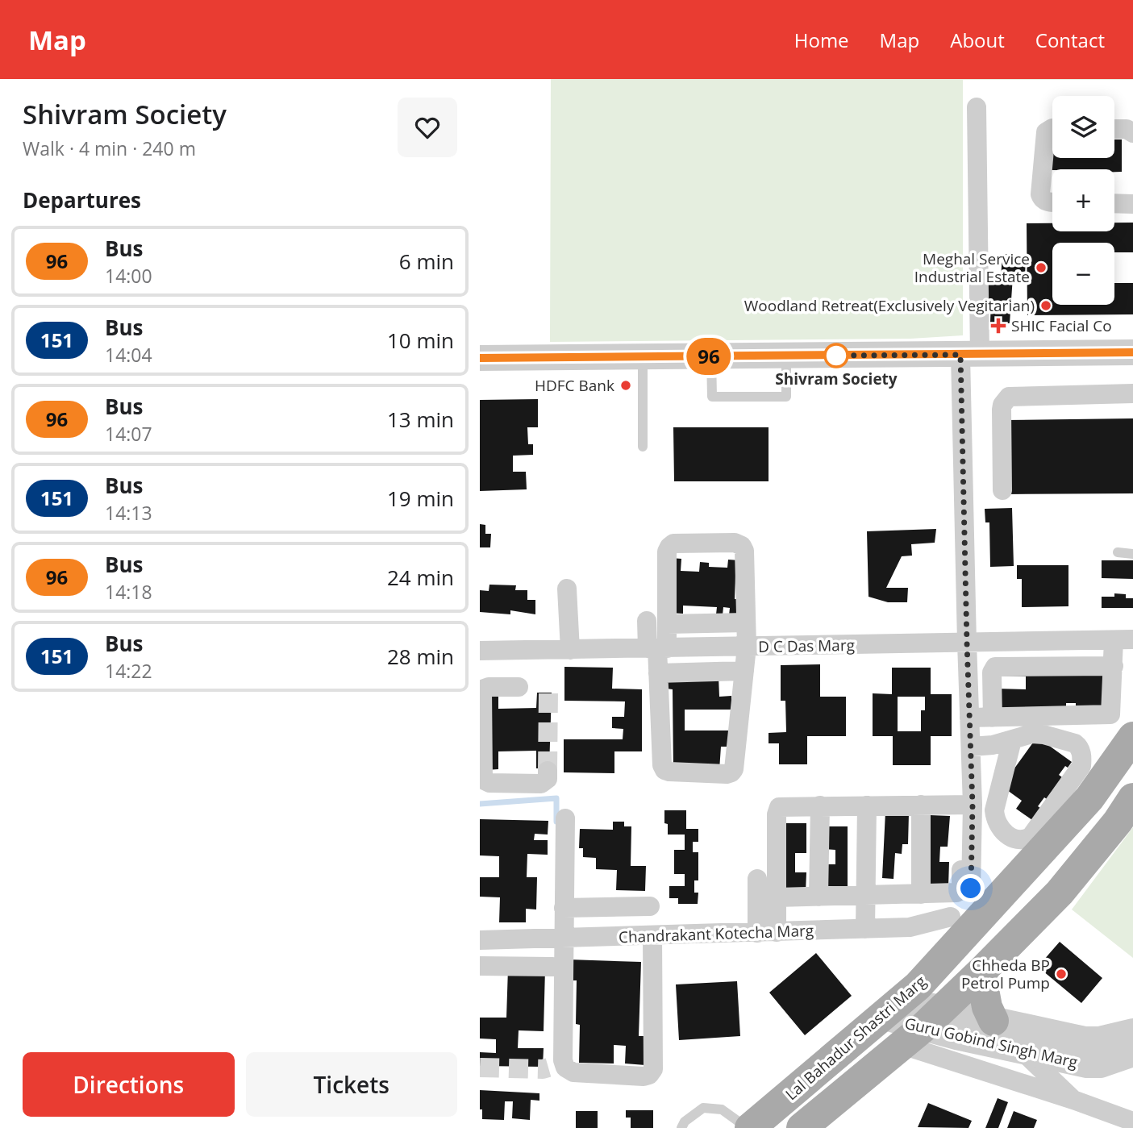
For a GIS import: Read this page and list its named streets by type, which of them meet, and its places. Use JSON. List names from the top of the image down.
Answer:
{
  "streets": {
    "main road": ["Lal Bahadur Shastri Marg"],
    "street": ["D C Das Marg", "Chandrakant Kotecha Marg", "Guru Gobind Singh Marg"]
  },
  "crossings": [
    ["Lal Bahadur Shastri Marg", "Guru Gobind Singh Marg"]
  ],
  "places": {
    "other": [
      "Meghal Service Industrial Estate",
      "Woodland Retreat(Exclusively Vegitarian)",
      "Shivram Society",
      "HDFC Bank",
      "Chheda BP Petrol Pump"
    ],
    "health": ["SHIC Facial Co"]
  },
  "lines": ["bus line 96"],
  "page": {
    "header": "Map",
    "nav": [
      "Home",
      "Map",
      "About",
      "Contact"
    ],
    "heading": [
      ["Shivram Society", "Walk · 4 min · 240 m"],
      "Departures"
    ],
    "on_map": "96",
    "map_buttons": ["+", "−"],
    "list": [
      {
        "mark": "96",
        "name": "Bus",
        "note": "14:00",
        "value": "6 min"
      },
      {
        "mark": "151",
        "name": "Bus",
        "note": "14:04",
        "value": "10 min"
      },
      {
        "mark": "96",
        "name": "Bus",
        "note": "14:07",
        "value": "13 min"
      },
      {
        "mark": "151",
        "name": "Bus",
        "note": "14:13",
        "value": "19 min"
      },
      {
        "mark": "96",
        "name": "Bus",
        "note": "14:18",
        "value": "24 min"
      },
      {
        "mark": "151",
        "name": "Bus",
        "note": "14:22",
        "value": "28 min"
      }
    ],
    "buttons": ["Directions", "Tickets"]
  }
}
